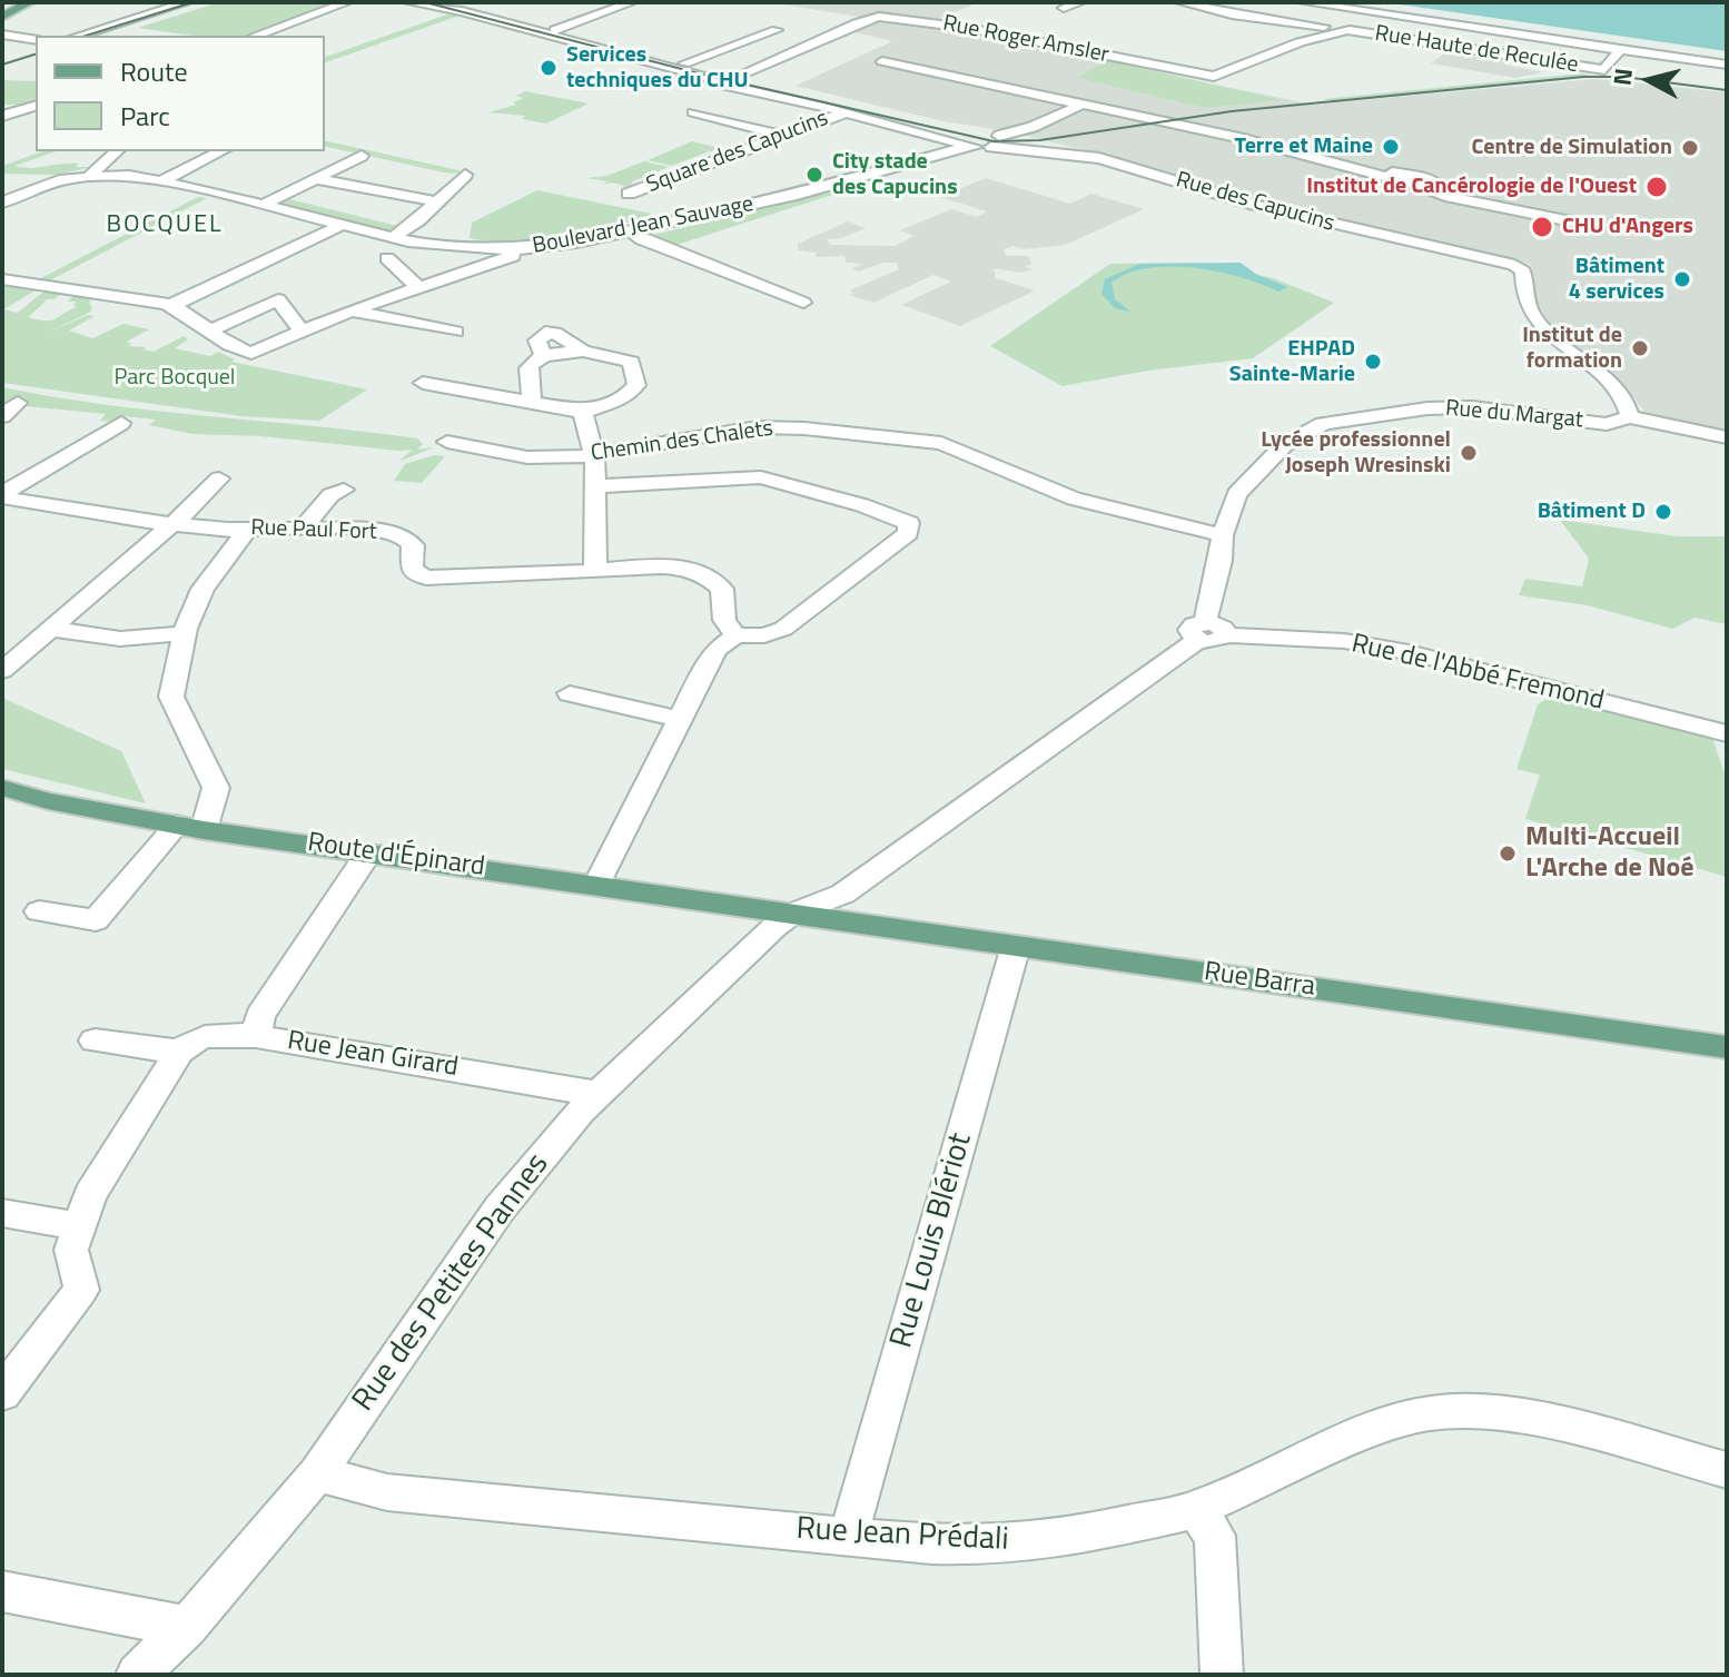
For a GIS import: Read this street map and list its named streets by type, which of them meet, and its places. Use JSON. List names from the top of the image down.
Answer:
{
  "streets": {
    "main road": ["Route d'Épinard", "Rue Barra"],
    "street": [
      "Rue Roger Amsler",
      "Rue Haute de Reculée",
      "Square des Capucins",
      "Rue des Capucins",
      "Boulevard Jean Sauvage",
      "Rue du Margat",
      "Chemin des Chalets",
      "Rue Paul Fort",
      "Rue de l'Abbé Fremond",
      "Rue Jean Girard",
      "Rue Louis Blériot",
      "Rue des Petites Pannes",
      "Rue Jean Prédali"
    ]
  },
  "crossings": [
    ["Rue des Capucins", "Boulevard Jean Sauvage"],
    ["Rue des Capucins", "Rue du Margat"],
    ["Rue du Margat", "Chemin des Chalets"],
    ["Rue du Margat", "Rue de l'Abbé Fremond"],
    ["Rue de l'Abbé Fremond", "Route d'Épinard"],
    ["Rue de l'Abbé Fremond", "Rue Barra"],
    ["Rue de l'Abbé Fremond", "Rue des Petites Pannes"],
    ["Route d'Épinard", "Rue Barra"],
    ["Route d'Épinard", "Rue Jean Girard"],
    ["Route d'Épinard", "Rue des Petites Pannes"],
    ["Rue Barra", "Rue Louis Blériot"],
    ["Rue Barra", "Rue des Petites Pannes"],
    ["Rue Jean Girard", "Rue des Petites Pannes"],
    ["Rue Louis Blériot", "Rue Jean Prédali"],
    ["Rue des Petites Pannes", "Rue Jean Prédali"]
  ],
  "districts": ["BOCQUEL"],
  "parks": ["Parc Bocquel"],
  "places": [
    "Services techniques du CHU",
    "Terre et Maine",
    "Centre de Simulation",
    "City stade des Capucins",
    "Institut de Cancérologie de l'Ouest",
    "CHU d'Angers",
    "Bâtiment 4 services",
    "Institut de formation",
    "EHPAD Sainte-Marie",
    "Lycée professionnel Joseph Wresinski",
    "Bâtiment D",
    "Multi-Accueil L'Arche de Noé"
  ],
  "legend": ["Route", "Parc"],
  "north": "left"
}
